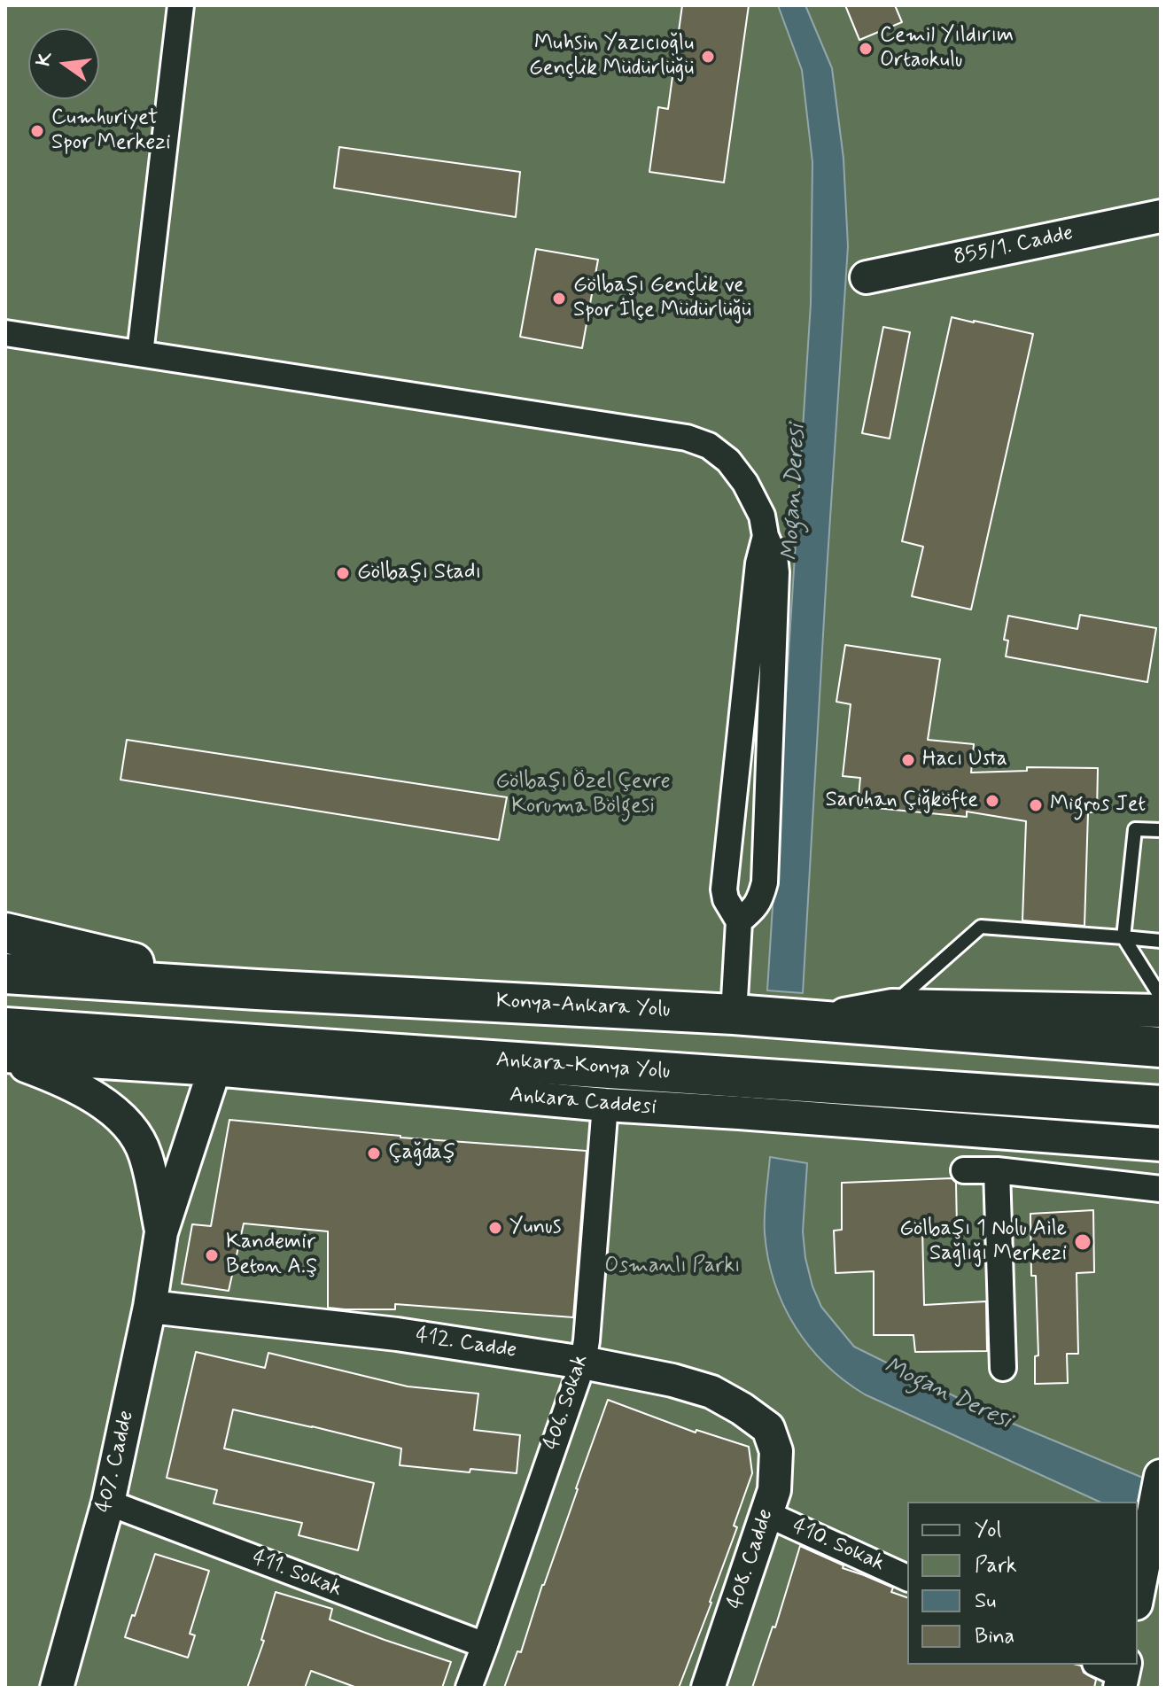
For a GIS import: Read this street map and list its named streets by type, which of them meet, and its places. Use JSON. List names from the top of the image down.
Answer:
{
  "streets": {
    "highway": ["Konya-Ankara Yolu", "Ankara-Konya Yolu"],
    "street": [
      "855/1. Cadde",
      "Ankara Caddesi",
      "412. Cadde",
      "406. Sokak",
      "407. Cadde",
      "410. Sokak",
      "408. Cadde",
      "411. Sokak"
    ]
  },
  "crossings": [
    ["Ankara Caddesi", "406. Sokak"],
    ["412. Cadde", "406. Sokak"],
    ["412. Cadde", "407. Cadde"],
    ["412. Cadde", "408. Cadde"],
    ["406. Sokak", "411. Sokak"],
    ["407. Cadde", "411. Sokak"],
    ["410. Sokak", "408. Cadde"]
  ],
  "water": ["Mogan Deresi"],
  "parks": ["Gölbaşı Özel Çevre Koruma Bölgesi", "Osmanlı Parkı"],
  "places": [
    "Cemil Yıldırım Ortaokulu",
    "Muhsin Yazıcıoğlu Gençlik Müdürlüğü",
    "Cumhuriyet Spor Merkezi",
    "Gölbaşı Gençlik ve Spor İlçe Müdürlüğü",
    "Gölbaşı Stadı",
    "Hacı Usta",
    "Saruhan Çiğköfte",
    "Migros Jet",
    "Çağdaş",
    "Yunus",
    "Gölbaşı 1 Nolu Aile Sağlığı Merkezi",
    "Kandemir Beton A.Ş"
  ],
  "legend": [
    "Yol",
    "Park",
    "Su",
    "Bina"
  ],
  "north": "left"
}
